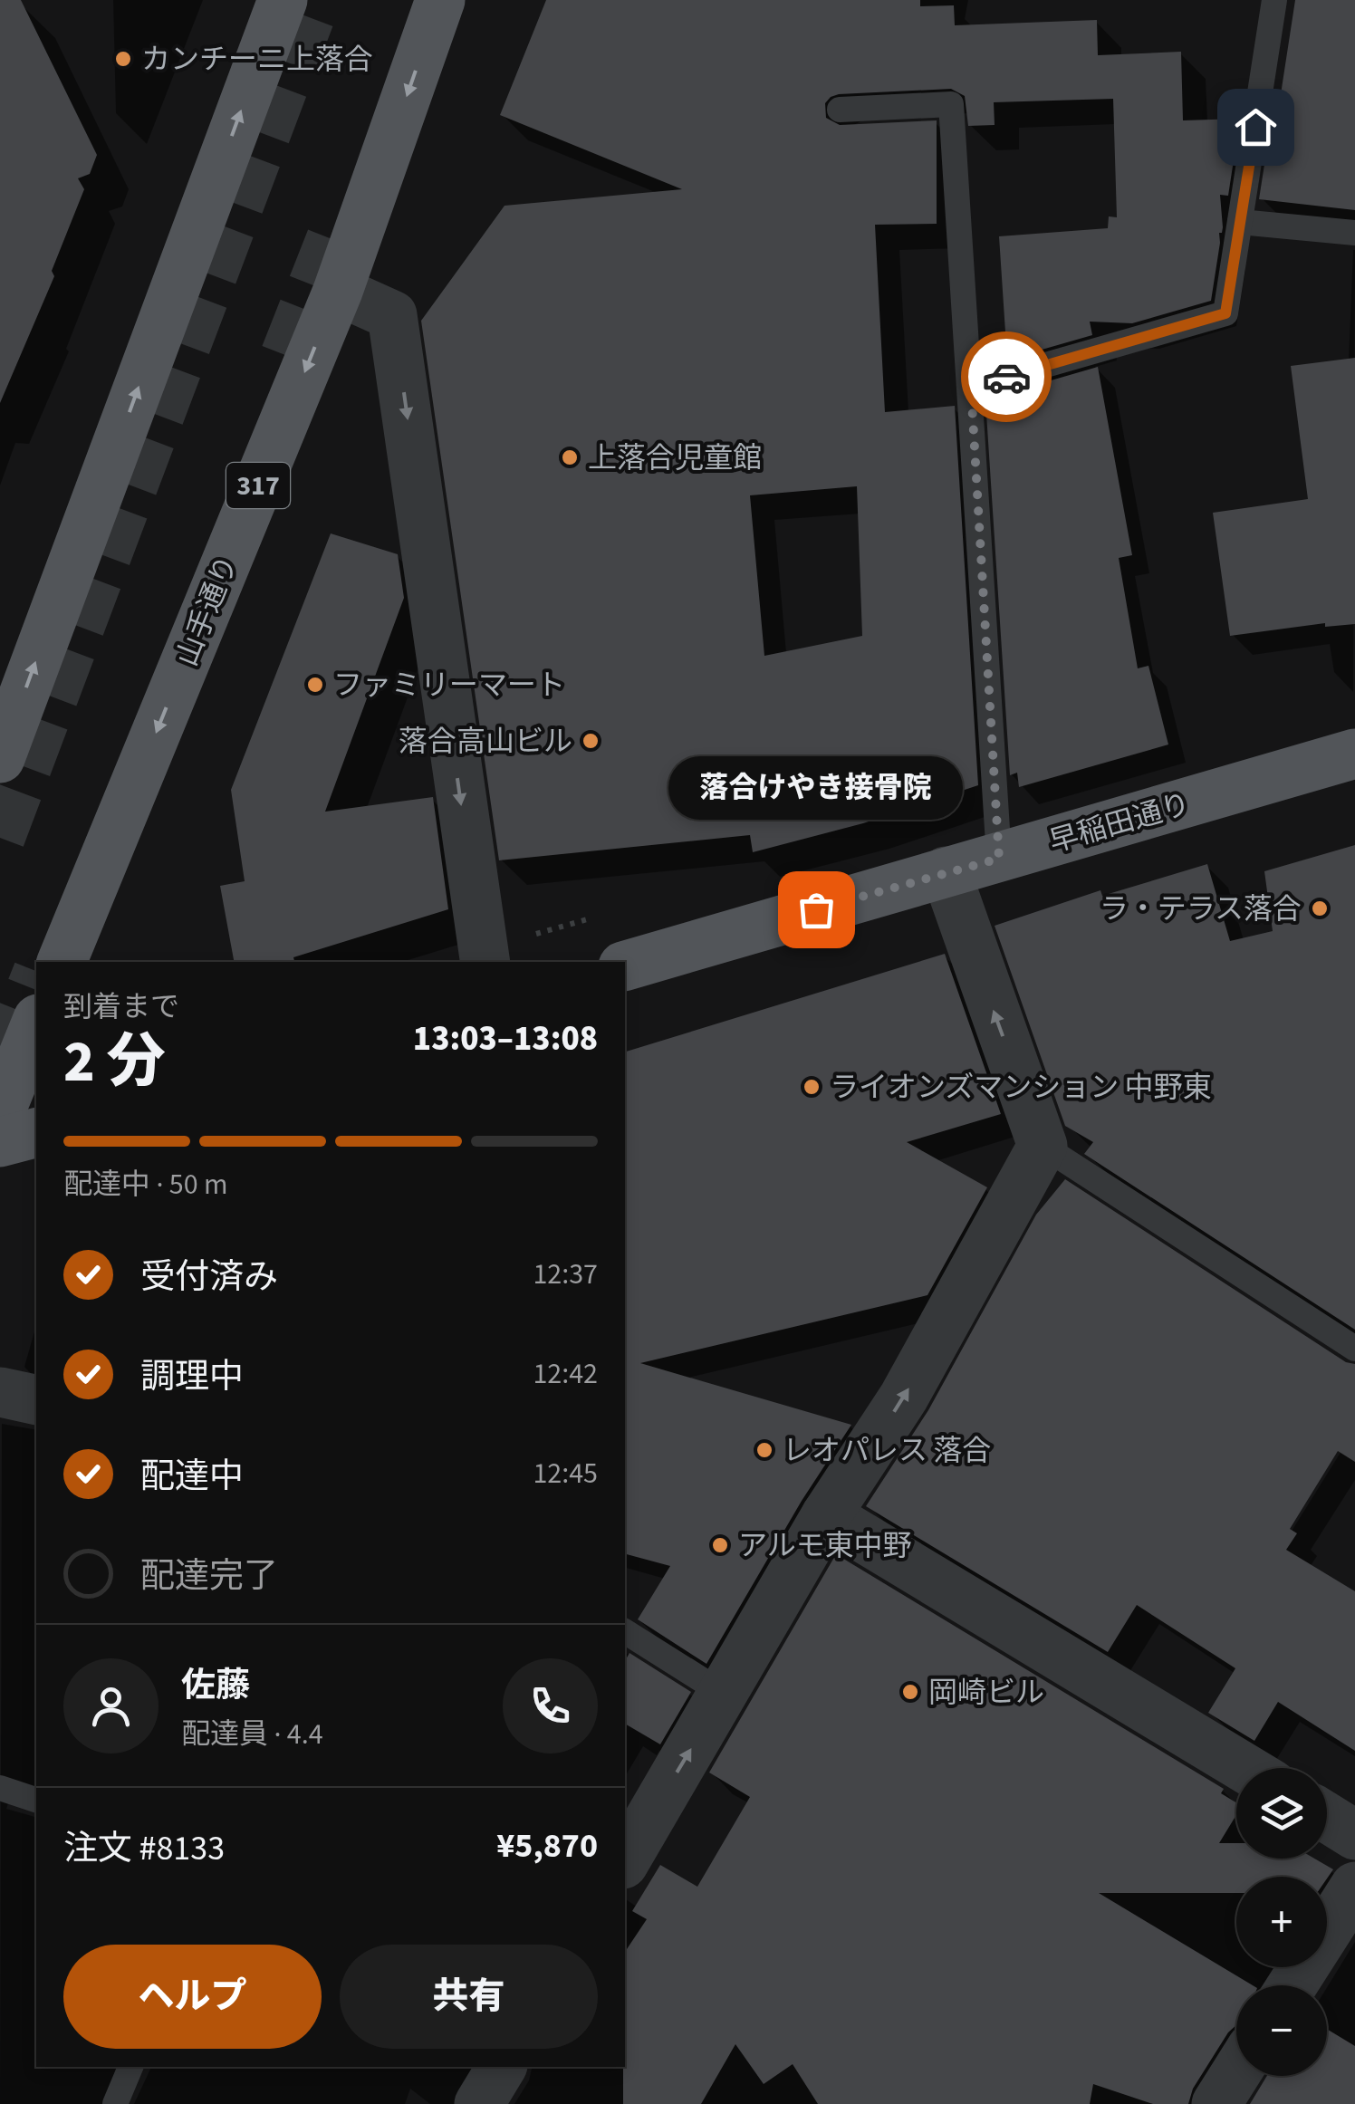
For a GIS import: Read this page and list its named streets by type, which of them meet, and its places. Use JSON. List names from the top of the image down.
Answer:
{
  "streets": {
    "main road": ["317", "山手通り", "早稲田通り"]
  },
  "places": [
    "カンチーニ上落合",
    "上落合児童館",
    "ファミリーマート",
    "落合高山ビル",
    "ラ・テラス落合",
    "落合けやき接骨院",
    "ライオンズマンション 中野東",
    "レオパレス 落合",
    "アルモ東中野",
    "岡崎ビル"
  ],
  "page": {
    "bubble": "落合けやき接骨院",
    "heading": ["2 分", "到着まで", "13:03–13:08"],
    "panel": [
      "佐藤",
      "配達員 · 4.4",
      "注文 #8133",
      "¥5,870"
    ],
    "bar": "配達中 · 50 m",
    "list": [
      ["受付済み", "12:37"],
      ["調理中", "12:42"],
      ["配達中", "12:45"],
      "配達完了"
    ],
    "map_buttons": ["+", "−"],
    "buttons": ["ヘルプ", "共有"]
  }
}
